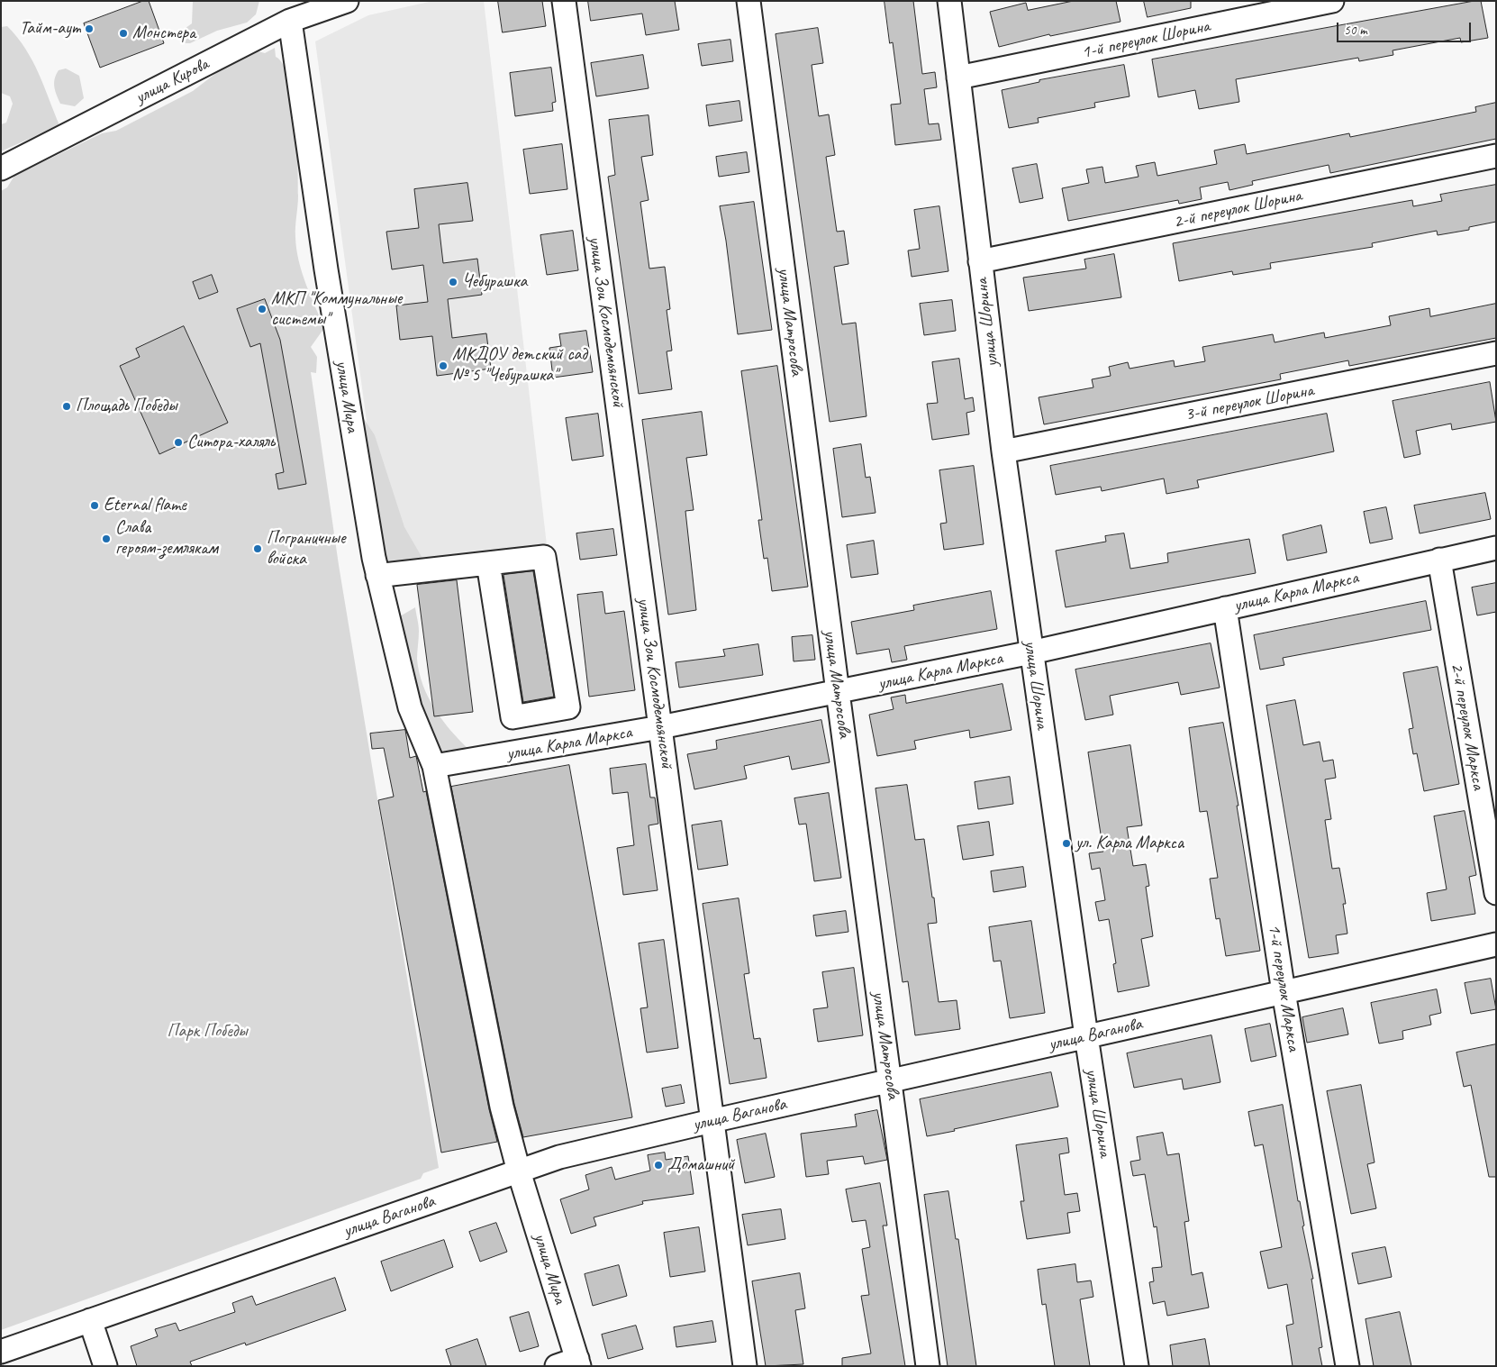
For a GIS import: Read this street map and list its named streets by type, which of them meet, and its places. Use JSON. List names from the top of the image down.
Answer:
{
  "streets": {
    "street": [
      "1-й переулок Шорина",
      "улица Кирова",
      "2-й переулок Шорина",
      "улица Зои Космодемьянской",
      "улица Матросова",
      "улица Шорина",
      "улица Мира",
      "3-й переулок Шорина",
      "улица Карла Маркса",
      "2-й переулок Маркса",
      "1-й переулок Маркса",
      "улица Ваганова"
    ]
  },
  "crossings": [
    ["1-й переулок Шорина", "улица Шорина"],
    ["улица Кирова", "улица Мира"],
    ["2-й переулок Шорина", "улица Шорина"],
    ["улица Зои Космодемьянской", "улица Карла Маркса"],
    ["улица Зои Космодемьянской", "улица Ваганова"],
    ["улица Матросова", "улица Карла Маркса"],
    ["улица Матросова", "улица Ваганова"],
    ["улица Шорина", "3-й переулок Шорина"],
    ["улица Шорина", "улица Карла Маркса"],
    ["улица Шорина", "улица Ваганова"],
    ["улица Мира", "улица Карла Маркса"],
    ["улица Мира", "улица Ваганова"],
    ["улица Карла Маркса", "2-й переулок Маркса"],
    ["улица Карла Маркса", "1-й переулок Маркса"],
    ["1-й переулок Маркса", "улица Ваганова"]
  ],
  "parks": ["Парк Победы"],
  "places": [
    "Тайм-аут",
    "Монстера",
    "Чебурашка",
    "МКП \"Коммунальные системы\"",
    "МКДОУ детский сад № 5 \"Чебурашка\"",
    "Площадь Победы",
    "Ситора-халяль",
    "Eternal flame",
    "Слава героям-землякам",
    "Пограничные войска",
    "ул. Карла Маркса",
    "Домашний"
  ],
  "scale_bar": "50 m"
}
